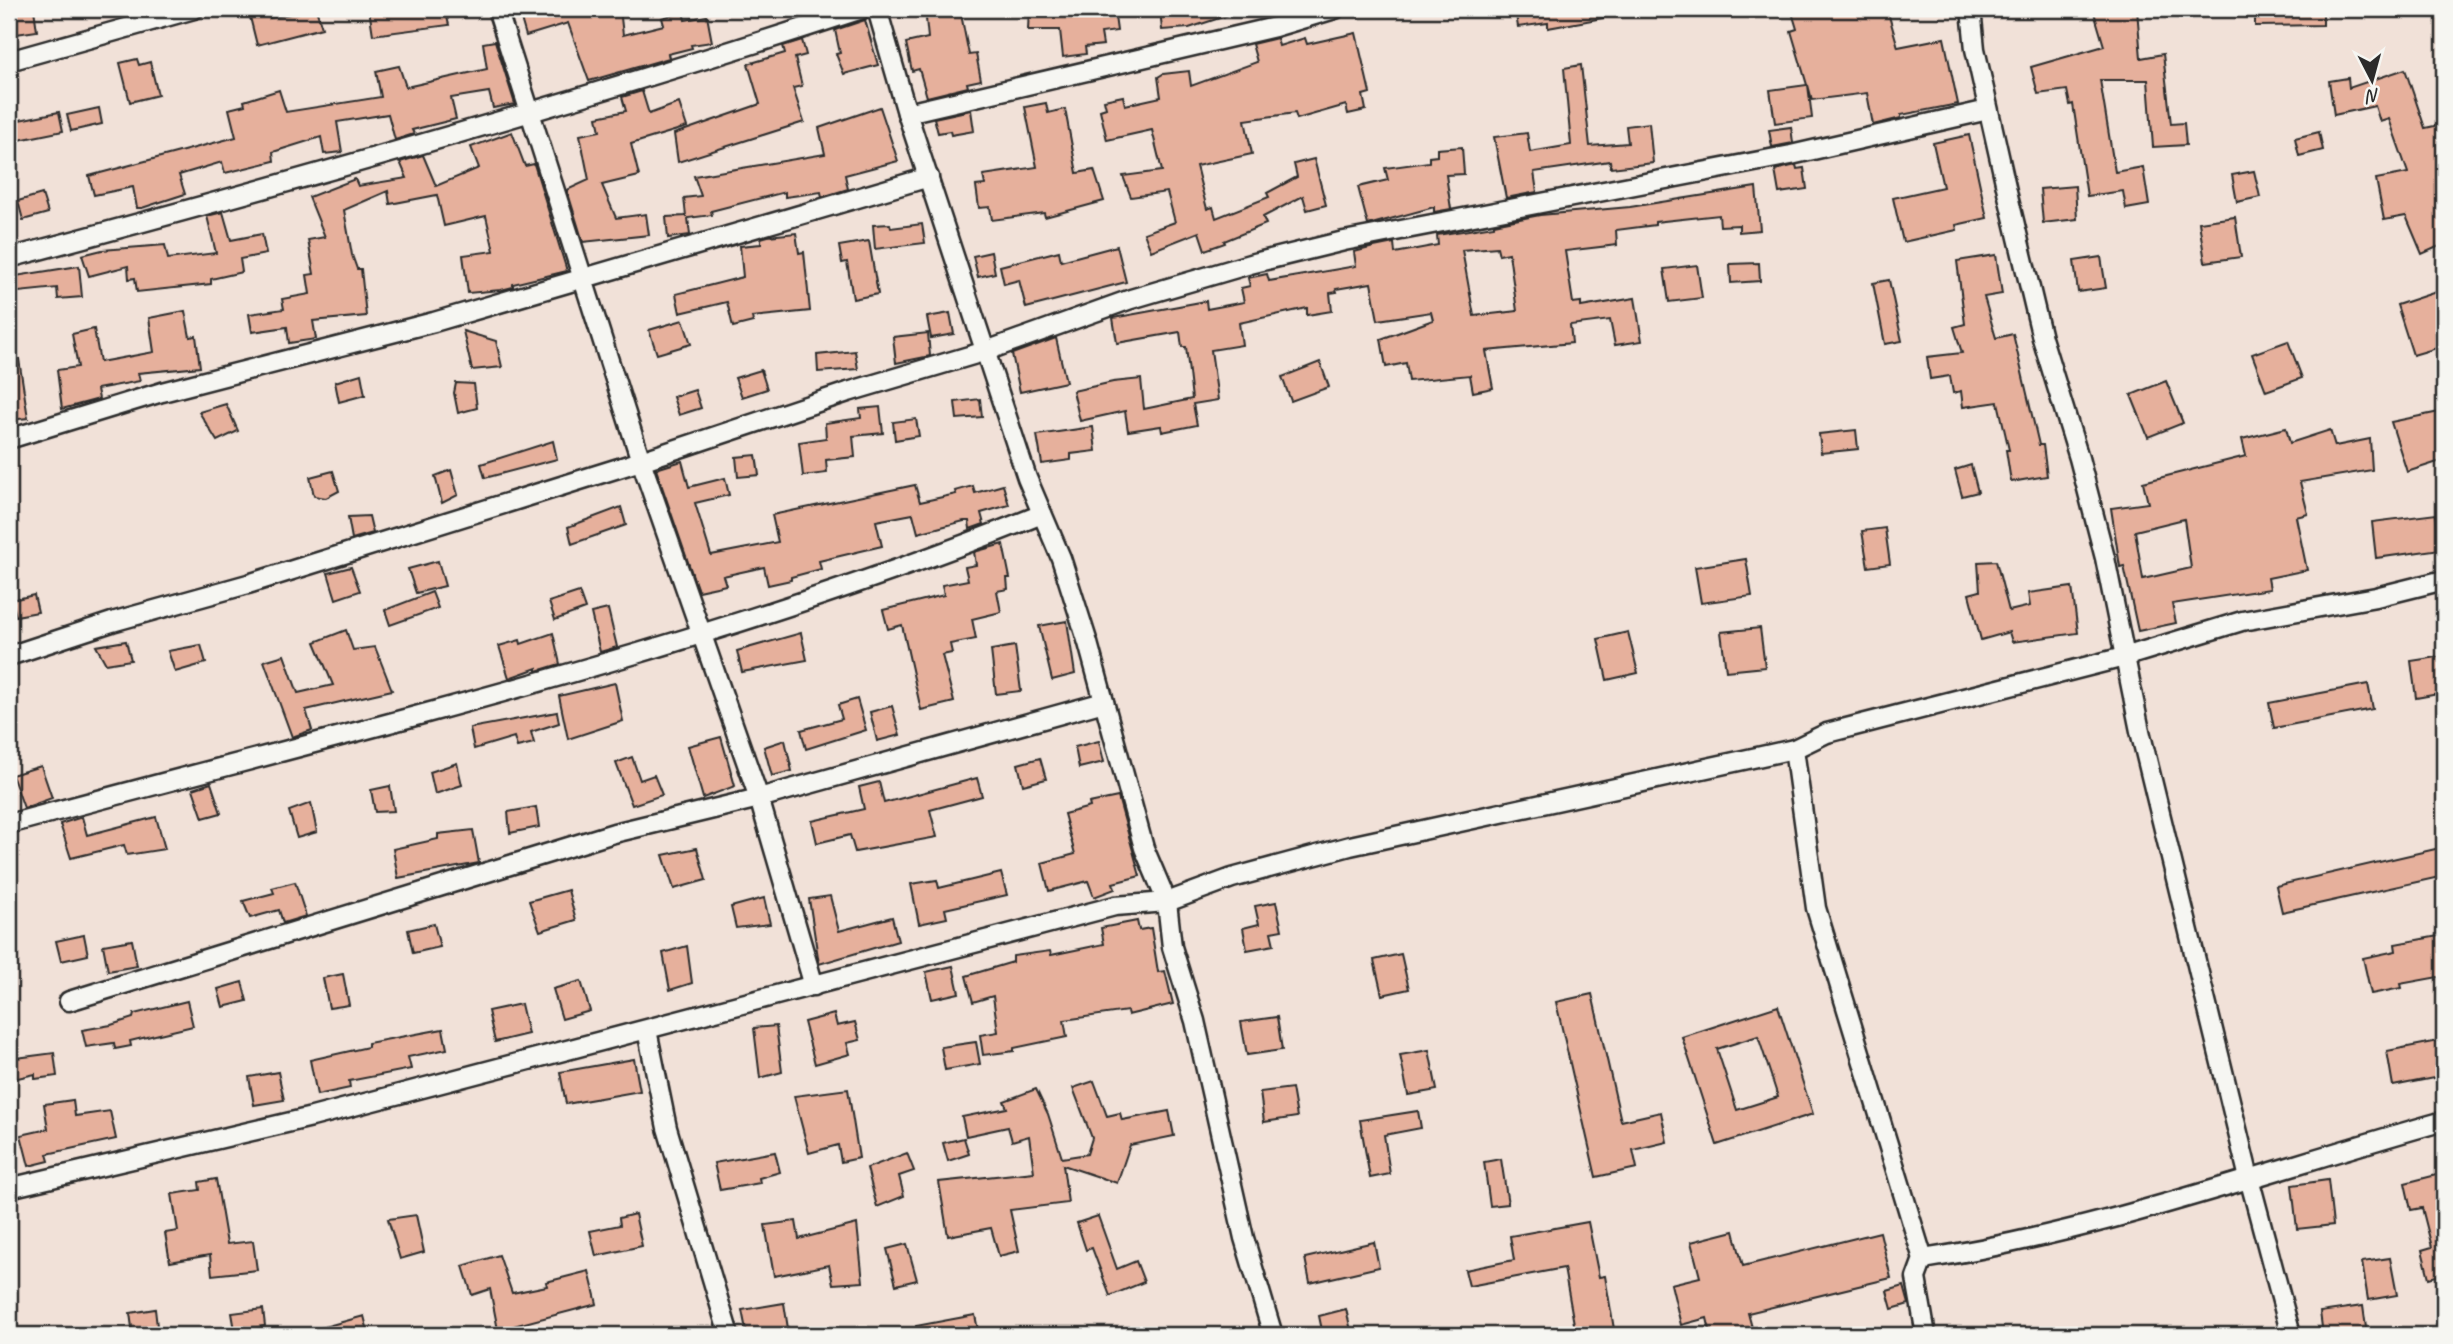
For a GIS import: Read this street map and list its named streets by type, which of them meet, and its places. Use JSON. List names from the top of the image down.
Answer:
{
  "north": "bottom"
}
